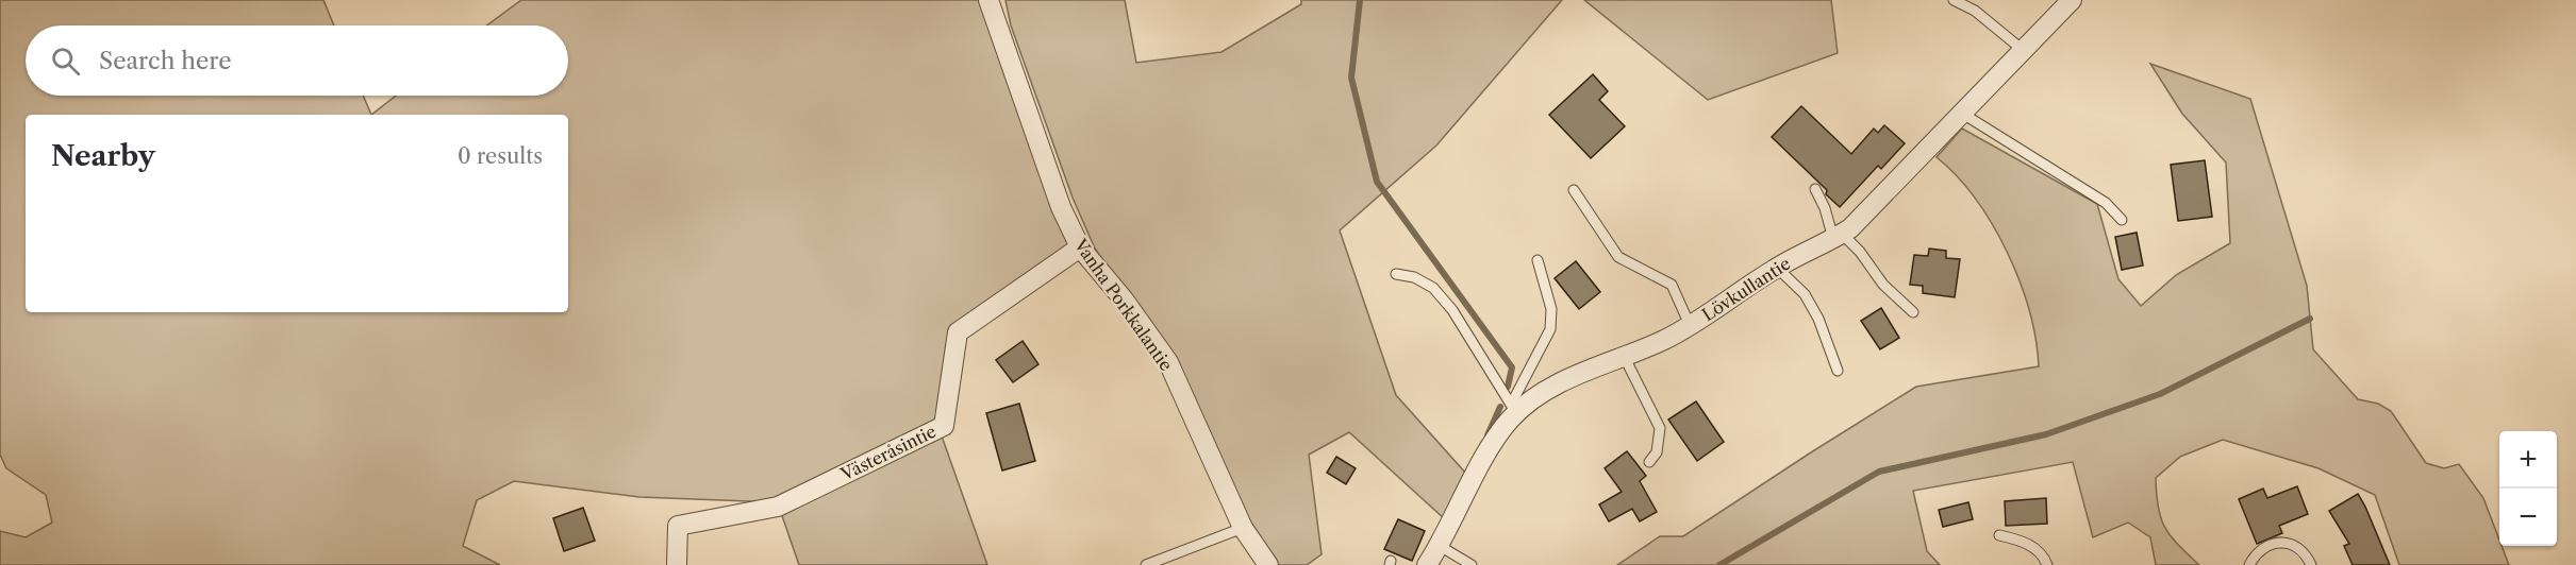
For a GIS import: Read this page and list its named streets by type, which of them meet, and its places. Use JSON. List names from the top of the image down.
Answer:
{
  "streets": {
    "street": ["Lövkullantie", "Vanha Porkkalantie", "Västeråsintie"]
  },
  "crossings": [
    ["Vanha Porkkalantie", "Västeråsintie"]
  ],
  "page": {
    "search": "Search here",
    "heading": ["Nearby", "0 results"],
    "map_buttons": ["+", "−"]
  }
}
